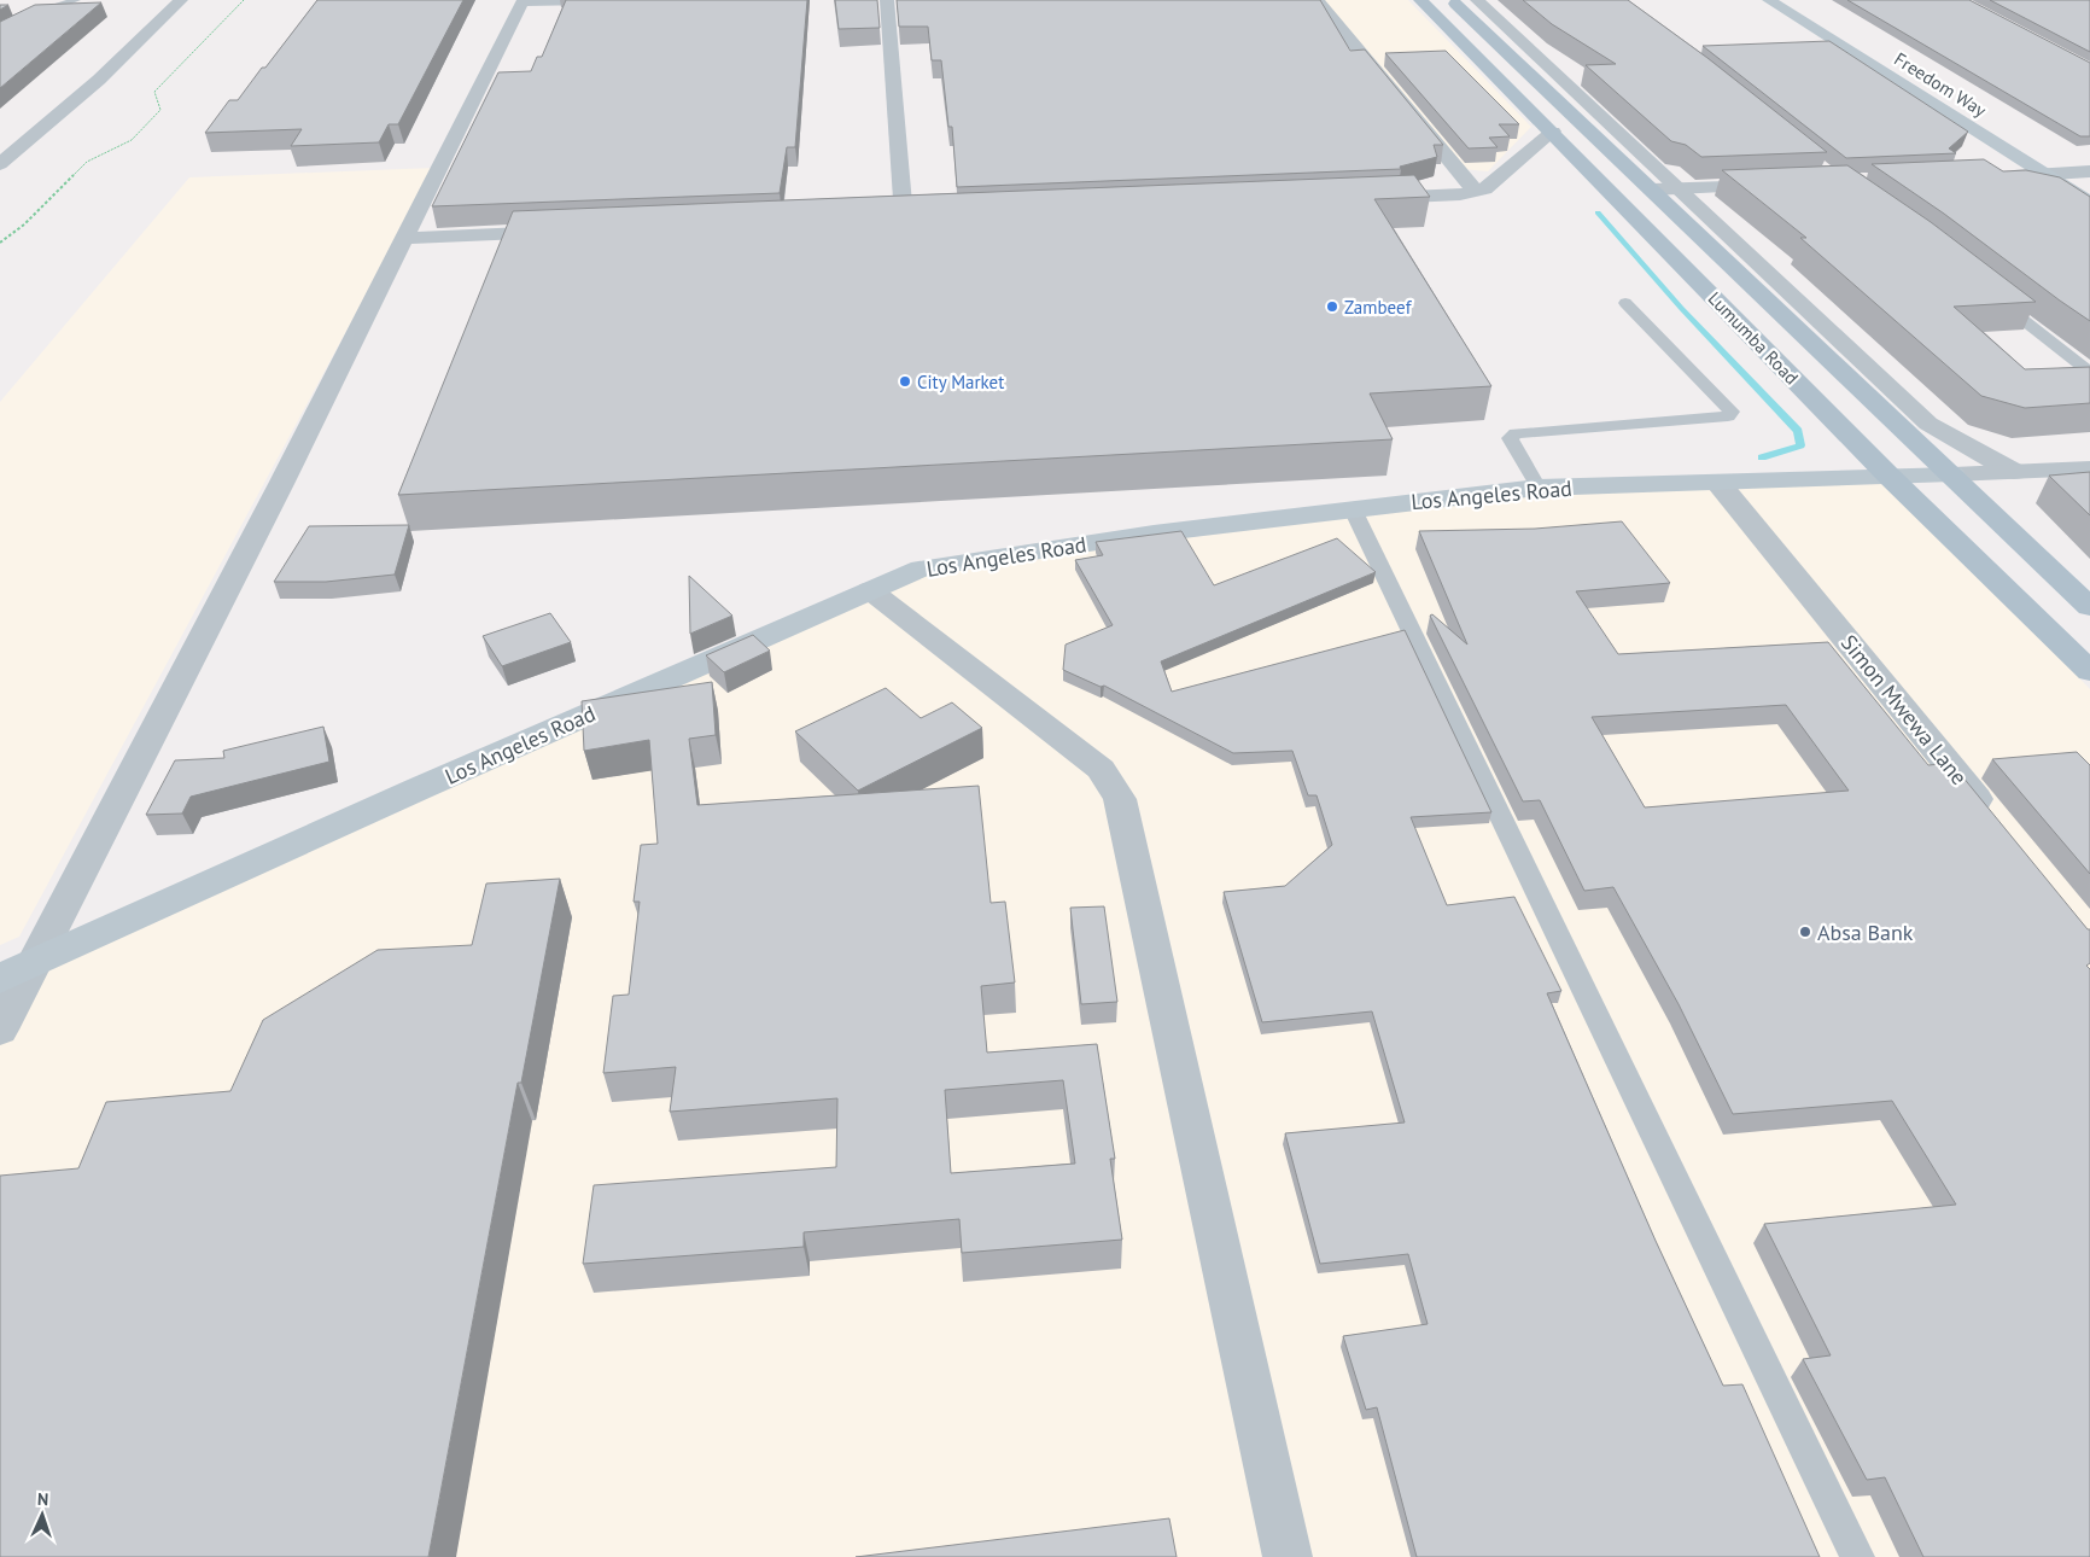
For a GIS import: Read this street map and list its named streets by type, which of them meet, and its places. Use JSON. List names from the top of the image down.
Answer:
{
  "streets": {
    "main road": ["Freedom Way", "Lumumba Road", "Los Angeles Road"],
    "street": ["Simon Mwewa Lane"]
  },
  "crossings": [
    ["Lumumba Road", "Los Angeles Road"],
    ["Los Angeles Road", "Simon Mwewa Lane"]
  ],
  "places": ["Zambeef", "City Market", "Absa Bank"],
  "north": "top"
}
